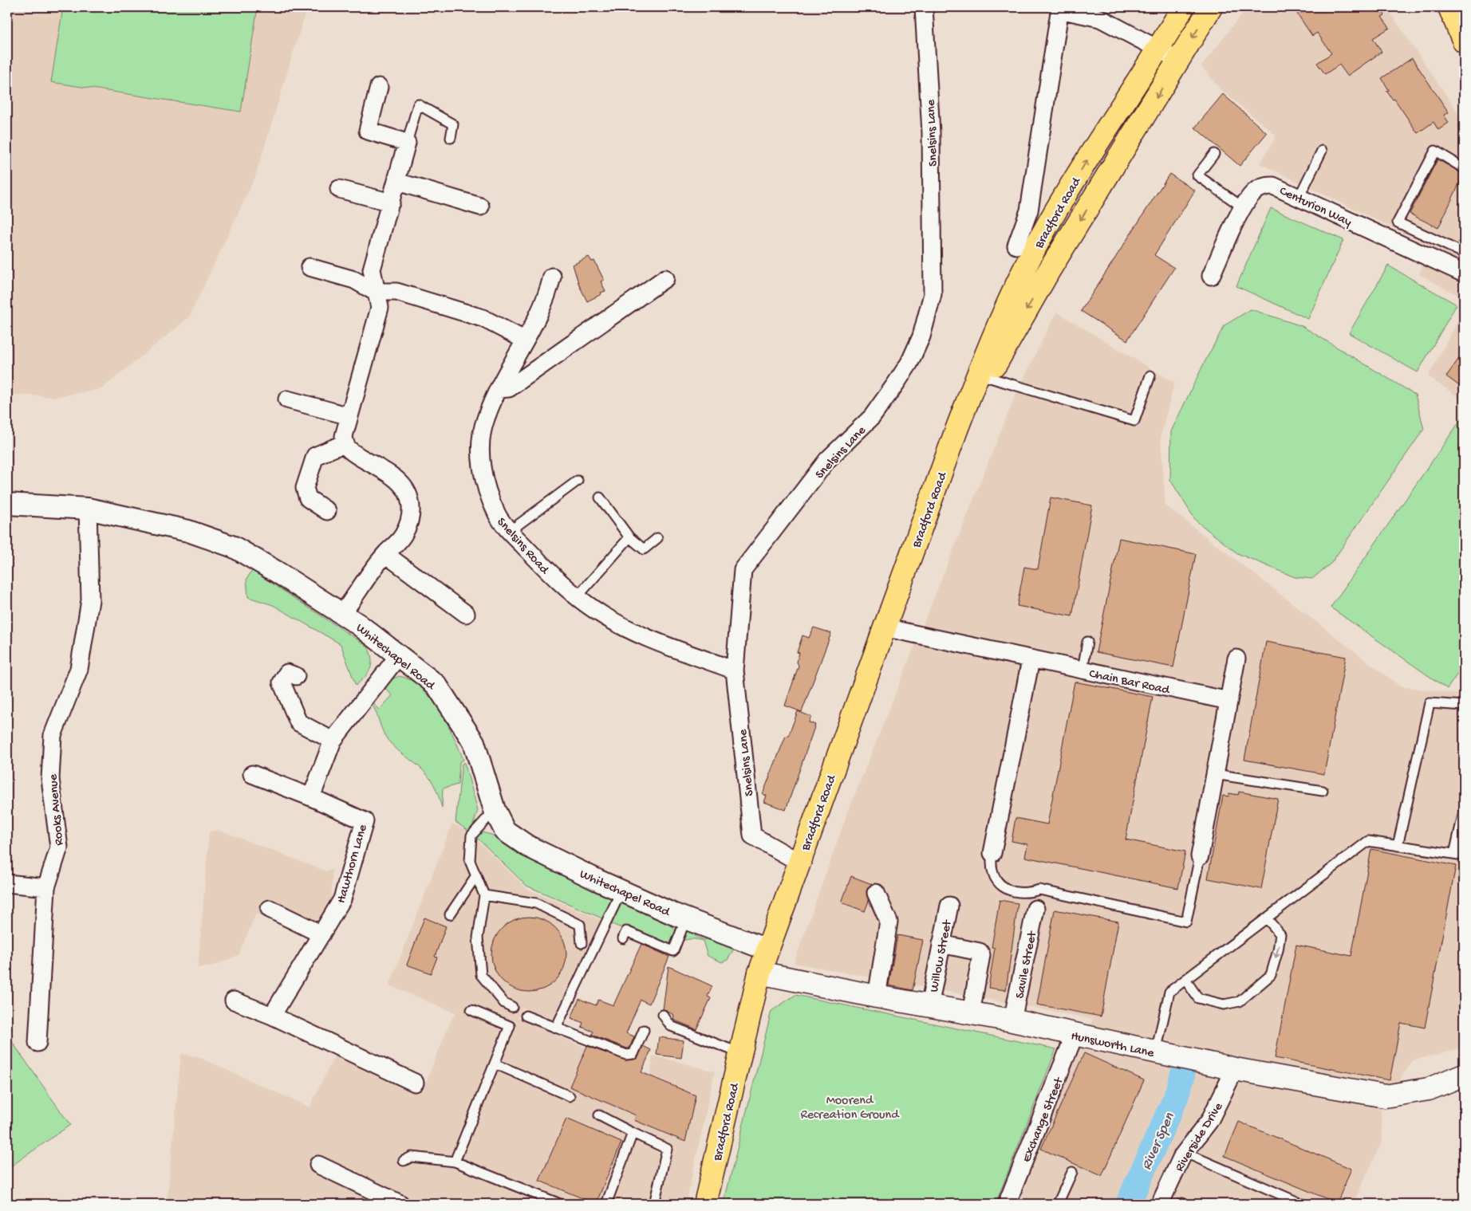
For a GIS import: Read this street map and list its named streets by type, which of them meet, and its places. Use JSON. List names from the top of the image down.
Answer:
{
  "streets": {
    "main road": ["Bradford Road", "Hunsworth Lane"],
    "street": [
      "Snelsins Lane",
      "Centurion Way",
      "Snelsins Road",
      "Whitechapel Road",
      "Chain Bar Road",
      "Rooks Avenue",
      "Hawthorn Lane",
      "Willow Street",
      "Savile Street",
      "Exchange Street",
      "Riverside Drive"
    ]
  },
  "crossings": [
    ["Snelsins Lane", "Bradford Road"],
    ["Snelsins Lane", "Snelsins Road"],
    ["Bradford Road", "Whitechapel Road"],
    ["Bradford Road", "Chain Bar Road"],
    ["Bradford Road", "Hunsworth Lane"],
    ["Whitechapel Road", "Rooks Avenue"],
    ["Willow Street", "Hunsworth Lane"],
    ["Savile Street", "Hunsworth Lane"],
    ["Hunsworth Lane", "Exchange Street"],
    ["Hunsworth Lane", "Riverside Drive"]
  ],
  "water": ["River Spen"],
  "parks": ["Moorend Recreation Ground"]
}
